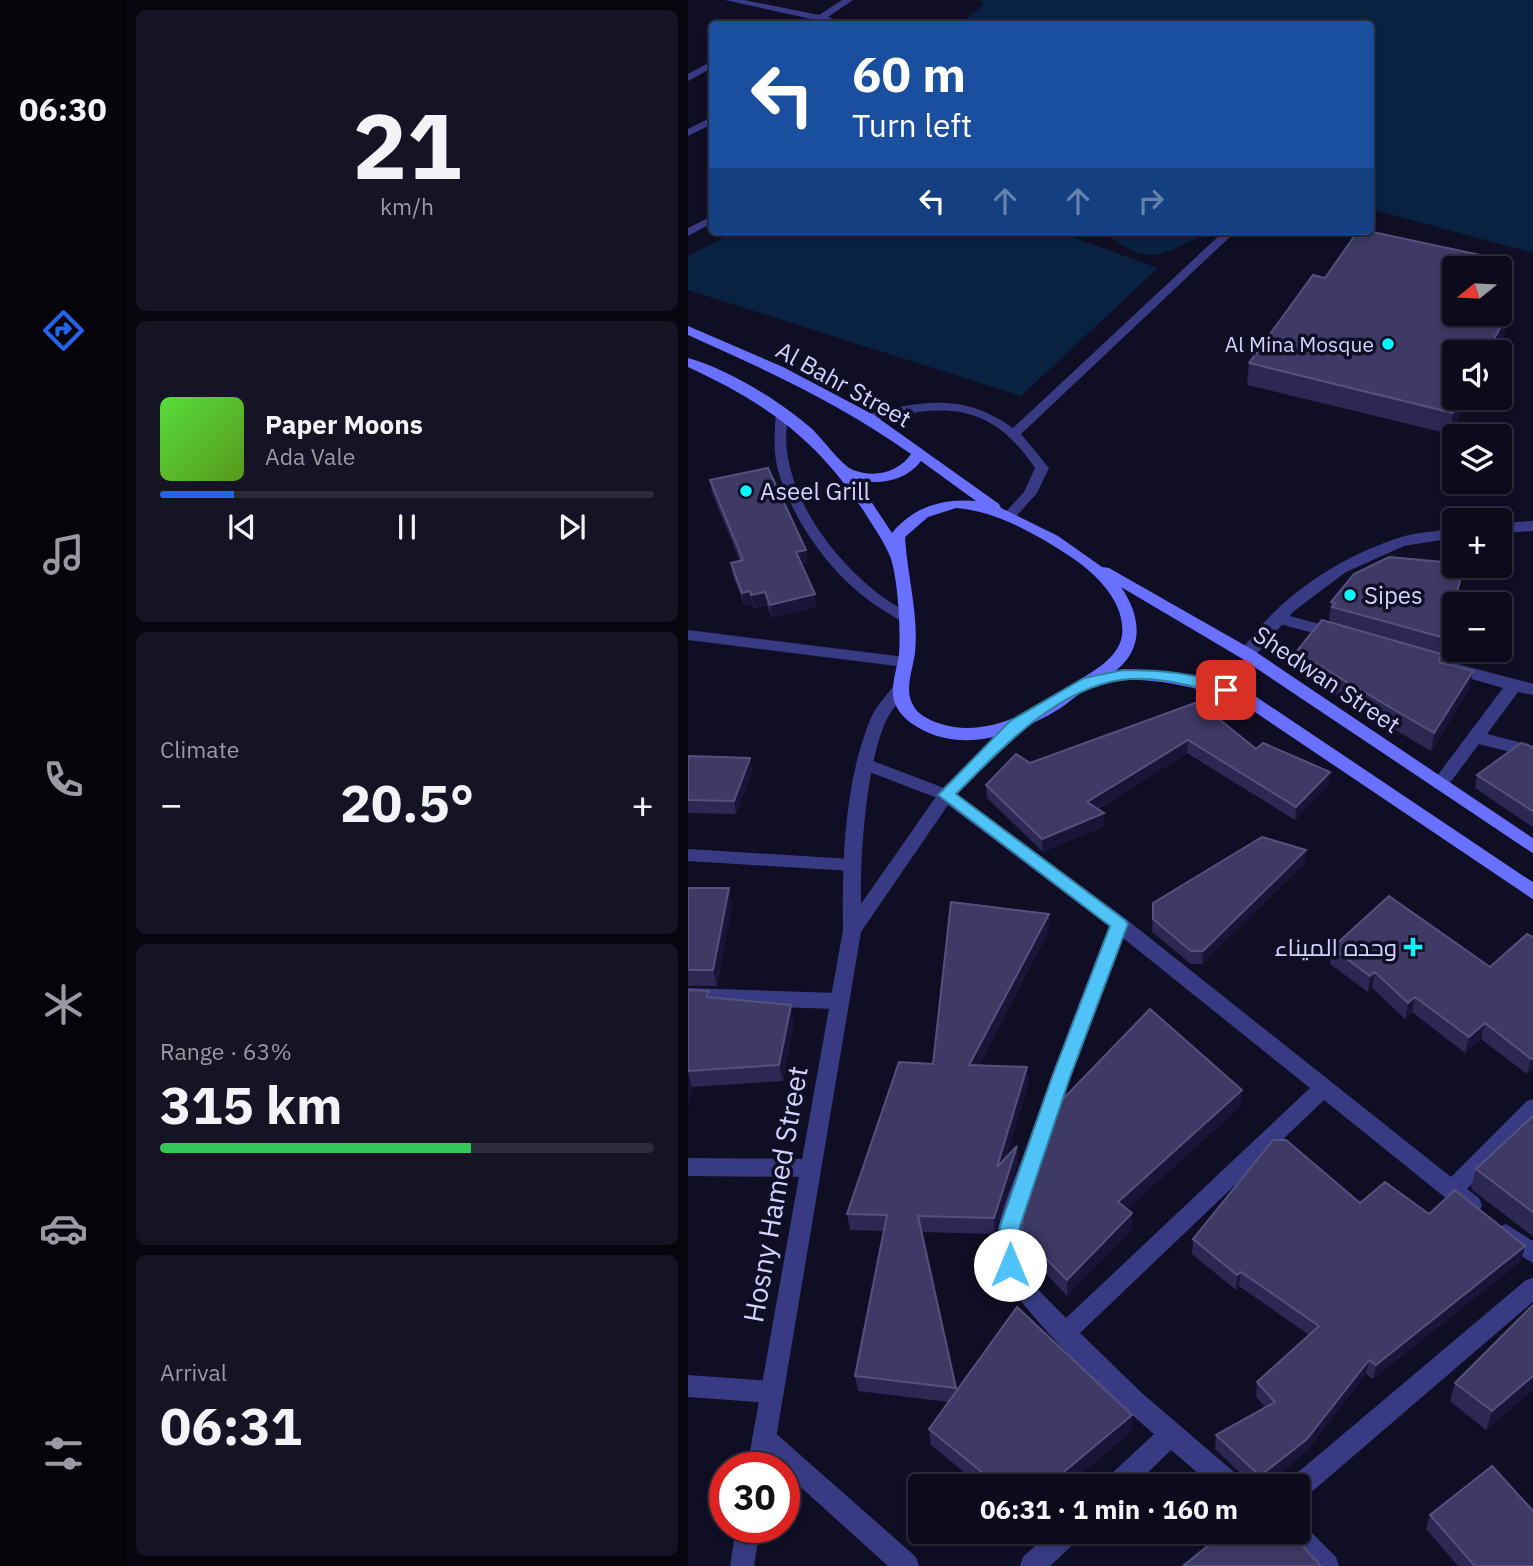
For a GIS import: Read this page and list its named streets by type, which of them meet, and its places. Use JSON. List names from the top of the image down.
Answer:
{
  "streets": {
    "main road": ["Al Bahr Street", "Shedwan Street"],
    "street": ["Hosny Hamed Street"]
  },
  "crossings": [
    ["Al Bahr Street", "Shedwan Street"],
    ["Al Bahr Street", "Hosny Hamed Street"],
    ["Shedwan Street", "Hosny Hamed Street"]
  ],
  "places": {
    "other": ["Al Mina Mosque", "Aseel Grill", "Sipes"],
    "health": ["وحده الميناء"]
  },
  "north": "left",
  "page": {
    "tabs": "06:30",
    "tile": [
      ["21", "km/h"],
      "Climate",
      ["Range · 63%", "315 km"],
      ["Arrival", "06:31"]
    ],
    "turn": ["60 m", "Turn left"],
    "map_buttons": ["+", "−"],
    "song": ["Paper Moons", "Ada Vale"],
    "heat": ["−", "20.5°", "+"],
    "limit": "30",
    "trip": "06:31 · 1 min · 160 m"
  }
}
